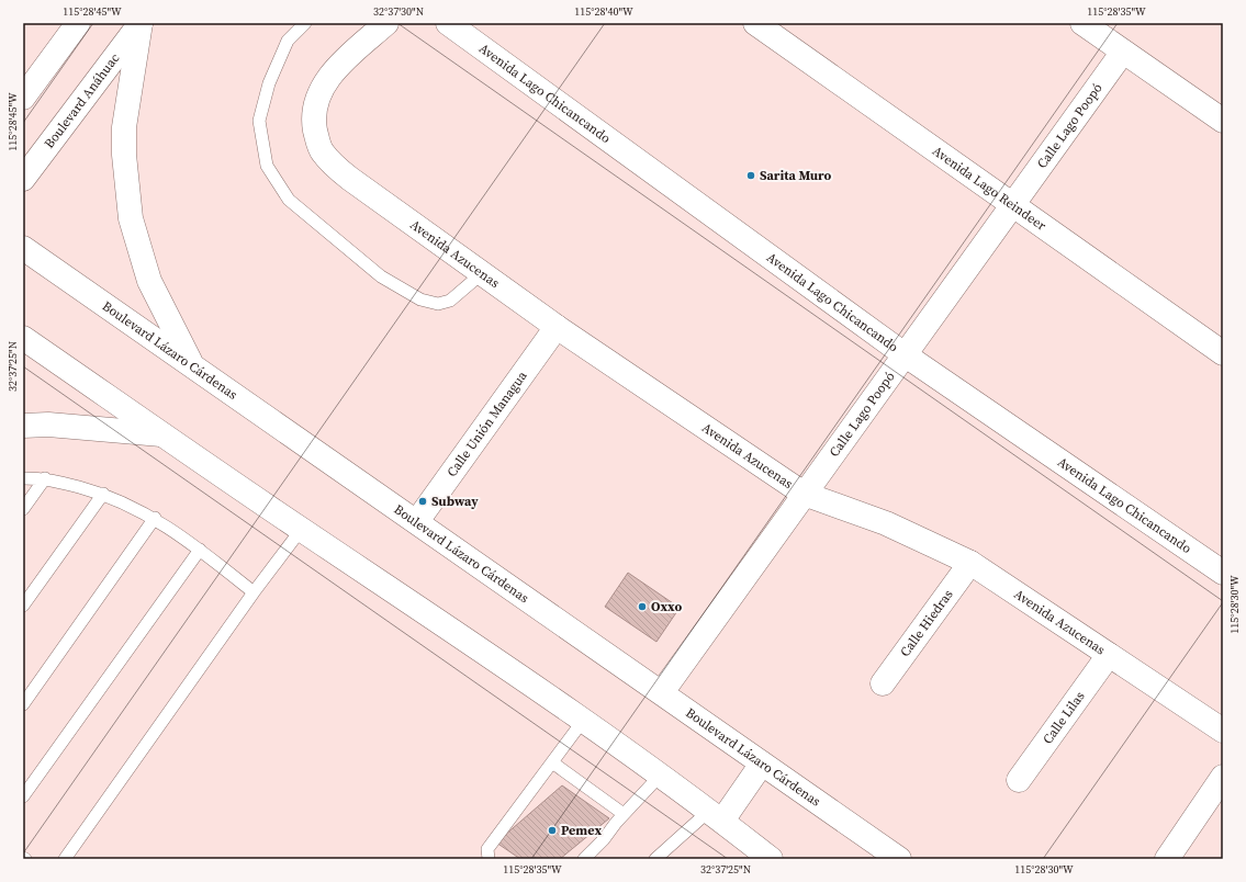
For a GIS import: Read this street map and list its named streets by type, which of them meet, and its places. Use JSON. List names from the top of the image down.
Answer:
{
  "streets": {
    "main road": [
      "Avenida Lago Chicancando",
      "Boulevard Anáhuac",
      "Calle Lago Poopó",
      "Avenida Lago Reindeer",
      "Avenida Azucenas",
      "Boulevard Lázaro Cárdenas",
      "Calle Unión Managua",
      "Calle Hiedras",
      "Calle Lilas"
    ]
  },
  "crossings": [
    ["Avenida Lago Chicancando", "Calle Lago Poopó"],
    ["Calle Lago Poopó", "Avenida Lago Reindeer"],
    ["Calle Lago Poopó", "Avenida Azucenas"],
    ["Calle Lago Poopó", "Boulevard Lázaro Cárdenas"],
    ["Avenida Azucenas", "Calle Unión Managua"],
    ["Avenida Azucenas", "Calle Hiedras"],
    ["Avenida Azucenas", "Calle Lilas"],
    ["Boulevard Lázaro Cárdenas", "Calle Unión Managua"]
  ],
  "places": [
    "Sarita Muro",
    "Subway",
    "Oxxo",
    "Pemex"
  ],
  "coordinates": [
    "115°28'45\"W",
    "32°37'30\"N",
    "115°28'40\"W",
    "115°28'35\"W",
    "32°37'25\"N",
    "115°28'30\"W"
  ]
}
